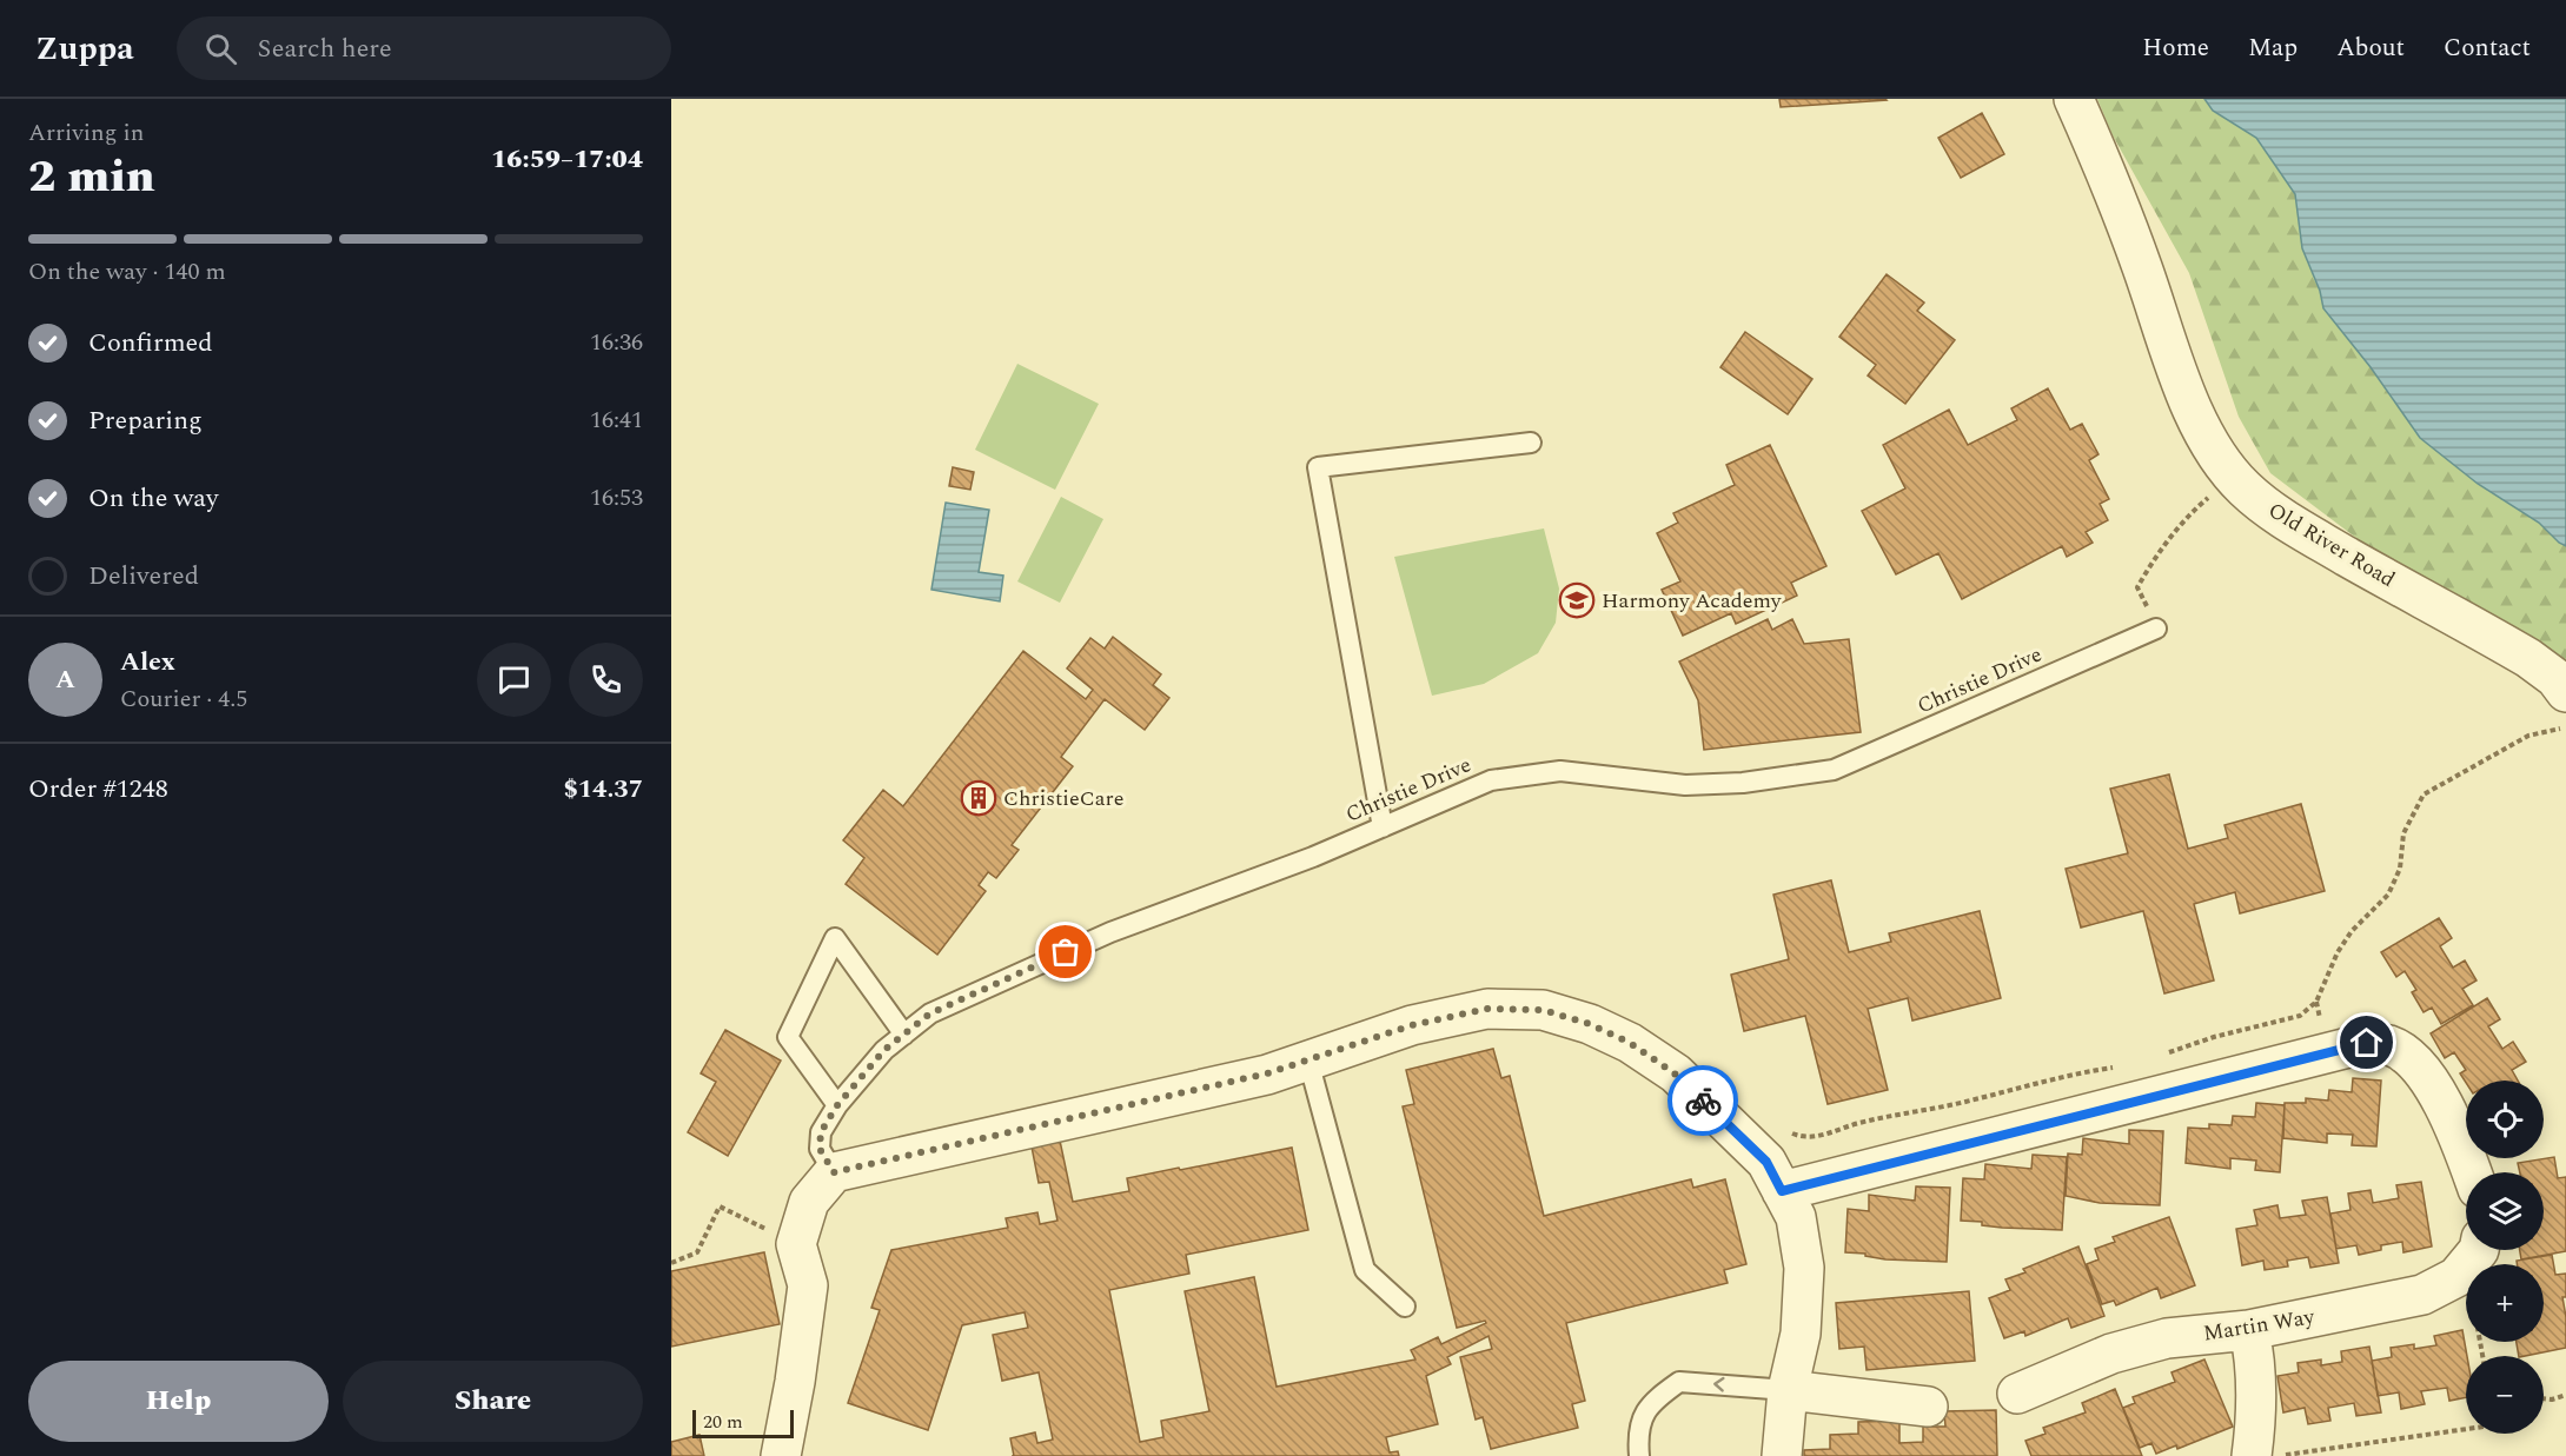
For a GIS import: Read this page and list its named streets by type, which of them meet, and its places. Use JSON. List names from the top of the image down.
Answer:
{
  "streets": {
    "street": ["Old River Road", "Martin Way"],
    "lane": ["Christie Drive"]
  },
  "places": {
    "school or university": ["Harmony Academy"],
    "building": ["ChristieCare"]
  },
  "scale_bar": "20 m",
  "page": {
    "header": "Zuppa",
    "search": "Search here",
    "nav": [
      "Home",
      "Map",
      "About",
      "Contact"
    ],
    "heading": ["2 min", "Arriving in", "16:59–17:04"],
    "panel": [
      "Alex",
      "Courier · 4.5",
      "Order #1248",
      "$14.37"
    ],
    "bar": "On the way · 140 m",
    "list": [
      ["Confirmed", "16:36"],
      ["Preparing", "16:41"],
      ["On the way", "16:53"],
      "Delivered"
    ],
    "round": "A",
    "map_buttons": ["+", "−"],
    "buttons": ["Help", "Share"],
    "scale": "20 m"
  }
}
